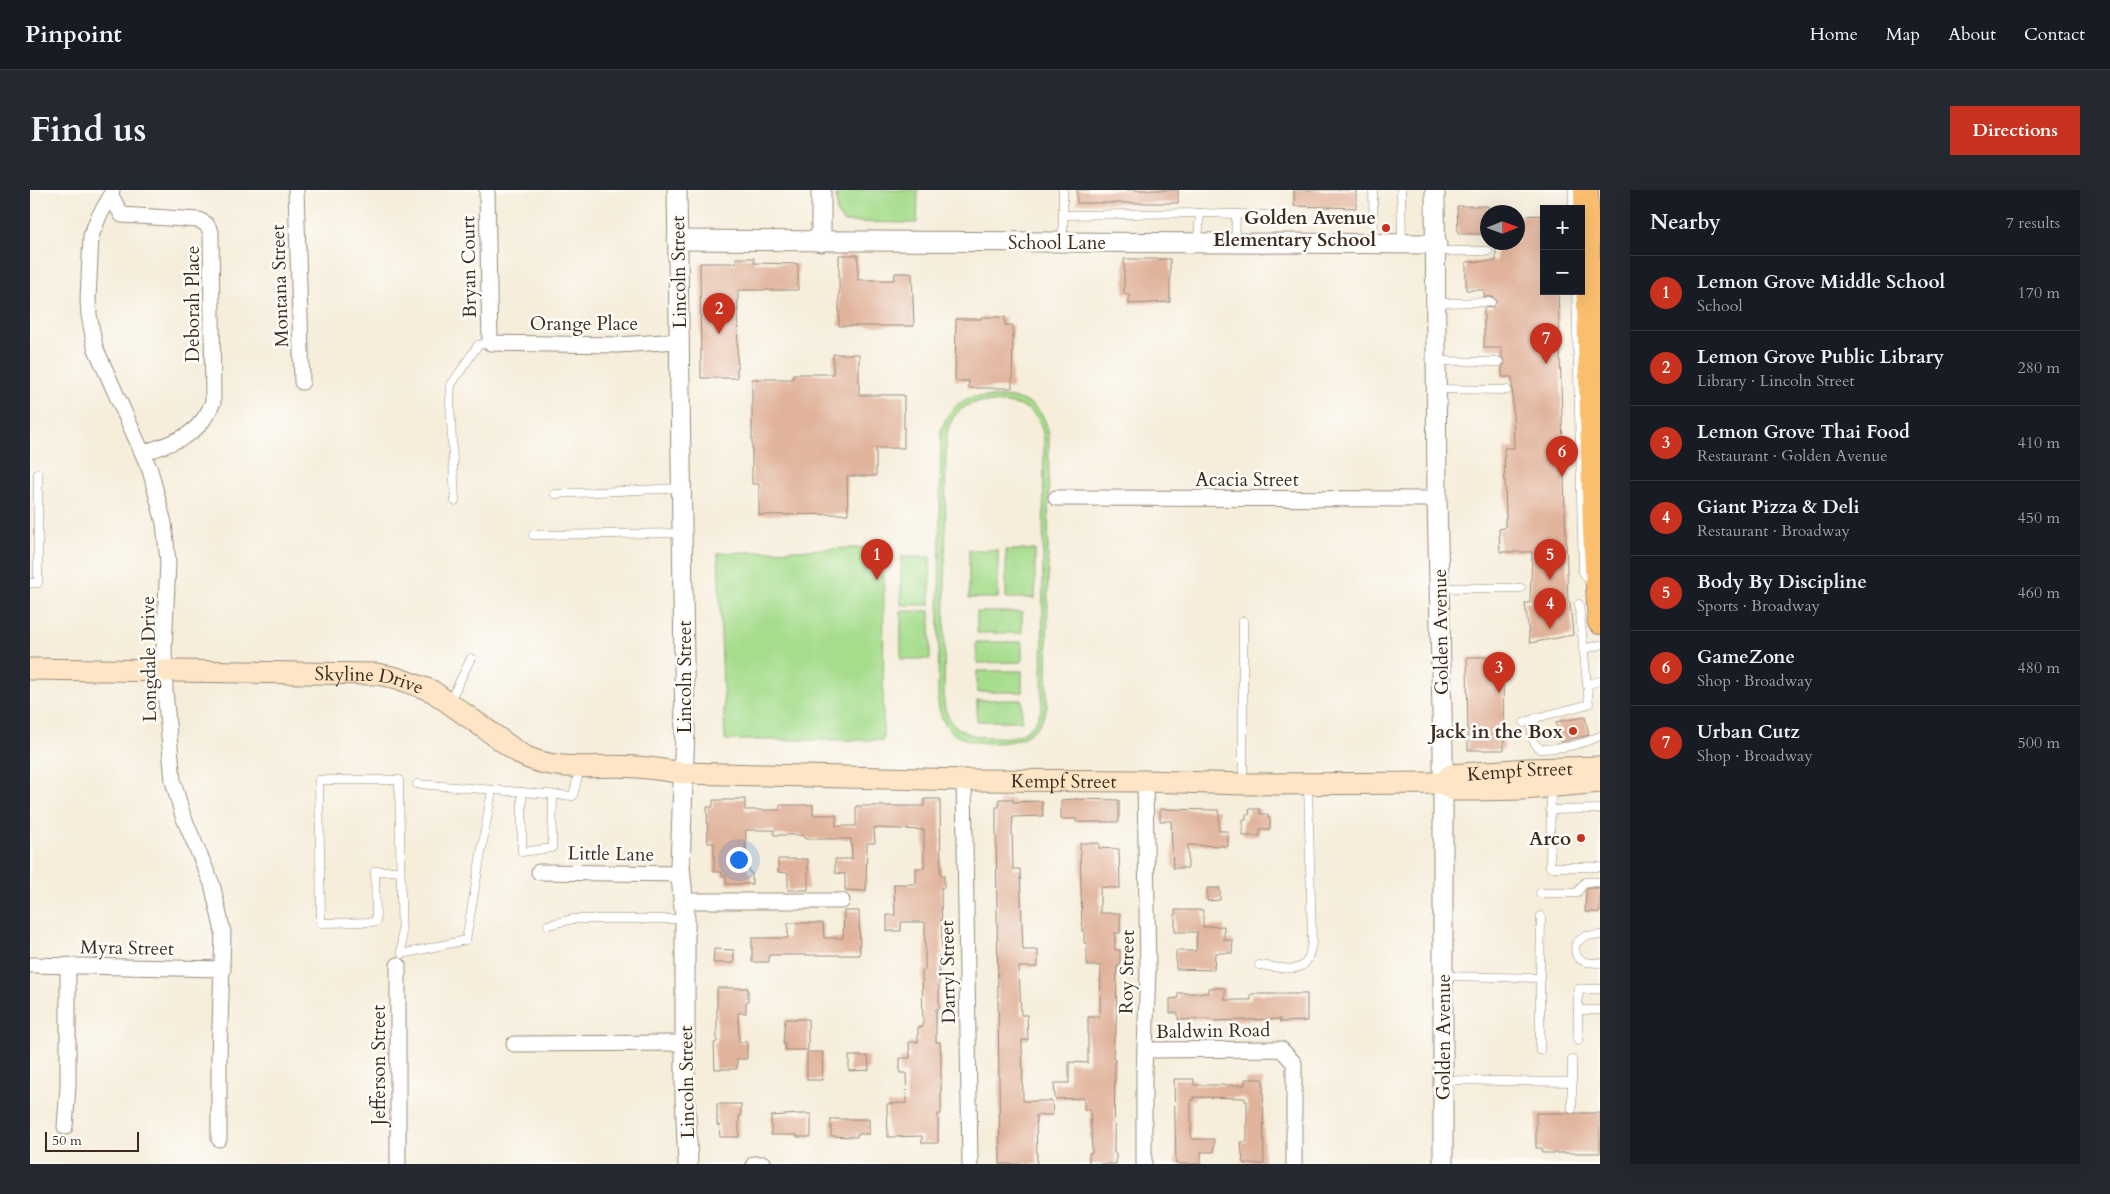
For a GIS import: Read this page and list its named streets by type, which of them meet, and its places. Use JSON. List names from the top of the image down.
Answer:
{
  "streets": {
    "main road": ["Skyline Drive", "Kempf Street"],
    "street": [
      "School Lane",
      "Bryan Court",
      "Lincoln Street",
      "Montana Street",
      "Deborah Place",
      "Orange Place",
      "Acacia Street",
      "Golden Avenue",
      "Longdale Drive",
      "Little Lane",
      "Myra Street",
      "Darryl Street",
      "Roy Street",
      "Baldwin Road",
      "Jefferson Street"
    ]
  },
  "crossings": [
    ["School Lane", "Lincoln Street"],
    ["School Lane", "Golden Avenue"],
    ["Bryan Court", "Orange Place"],
    ["Lincoln Street", "Orange Place"],
    ["Lincoln Street", "Skyline Drive"],
    ["Lincoln Street", "Kempf Street"],
    ["Lincoln Street", "Little Lane"],
    ["Deborah Place", "Longdale Drive"],
    ["Acacia Street", "Golden Avenue"],
    ["Golden Avenue", "Kempf Street"],
    ["Longdale Drive", "Skyline Drive"],
    ["Longdale Drive", "Myra Street"],
    ["Skyline Drive", "Kempf Street"],
    ["Kempf Street", "Darryl Street"],
    ["Kempf Street", "Roy Street"],
    ["Roy Street", "Baldwin Road"]
  ],
  "places": ["Golden Avenue Elementary School", "Jack in the Box", "Arco"],
  "scale_bar": "50 m",
  "north": "right",
  "page": {
    "header": "Pinpoint",
    "nav": [
      "Home",
      "Map",
      "About",
      "Contact"
    ],
    "title": "Find us",
    "buttons": "Directions",
    "heading": ["Nearby", "7 results"],
    "map_buttons": ["+", "−"],
    "list": [
      {
        "mark": "1",
        "name": "Lemon Grove Middle School",
        "note": "School",
        "value": "170 m"
      },
      {
        "mark": "2",
        "name": "Lemon Grove Public Library",
        "note": "Library · Lincoln Street",
        "value": "280 m"
      },
      {
        "mark": "3",
        "name": "Lemon Grove Thai Food",
        "note": "Restaurant · Golden Avenue",
        "value": "410 m"
      },
      {
        "mark": "4",
        "name": "Giant Pizza & Deli",
        "note": "Restaurant · Broadway",
        "value": "450 m"
      },
      {
        "mark": "5",
        "name": "Body By Discipline",
        "note": "Sports · Broadway",
        "value": "460 m"
      },
      {
        "mark": "6",
        "name": "GameZone",
        "note": "Shop · Broadway",
        "value": "480 m"
      },
      {
        "mark": "7",
        "name": "Urban Cutz",
        "note": "Shop · Broadway",
        "value": "500 m"
      }
    ],
    "pins": [
      "2",
      "7",
      "6",
      "1",
      "5",
      "4",
      "3"
    ],
    "scale": "50 m"
  }
}
